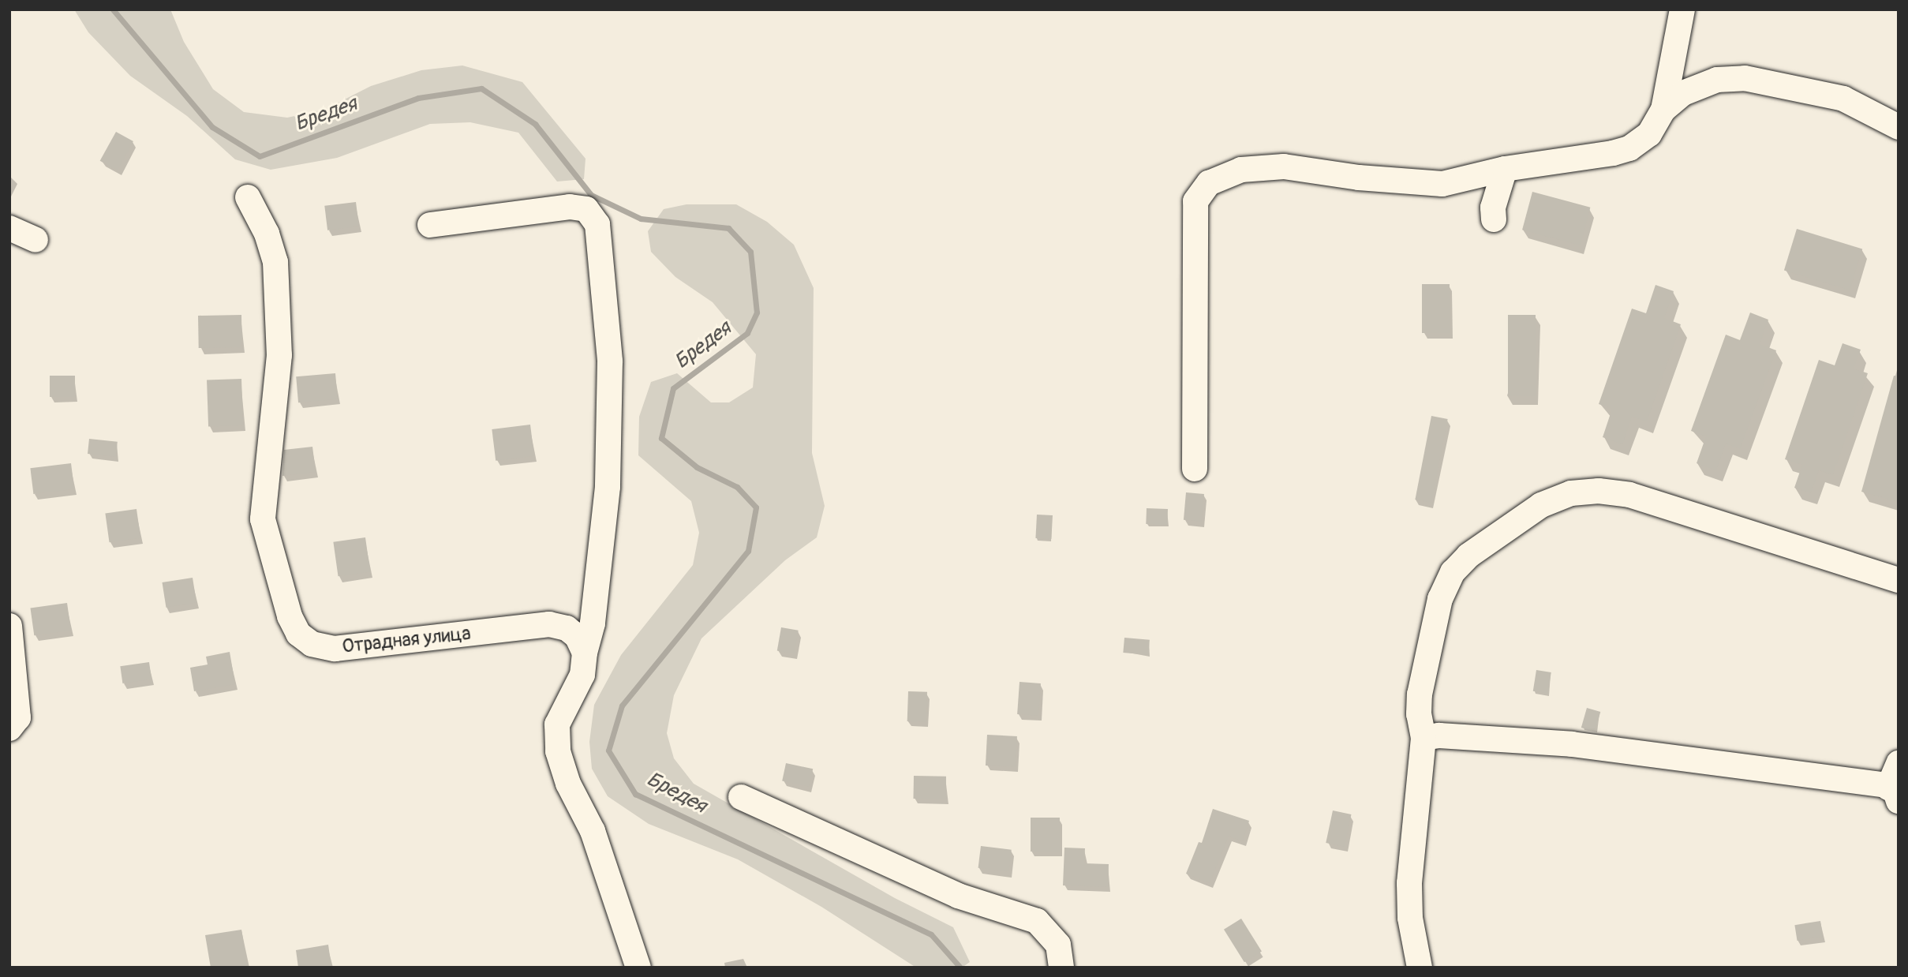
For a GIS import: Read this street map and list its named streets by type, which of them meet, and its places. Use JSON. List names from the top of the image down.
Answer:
{
  "streets": {
    "street": ["Отрадная улица"]
  },
  "water": ["Бредея"]
}
